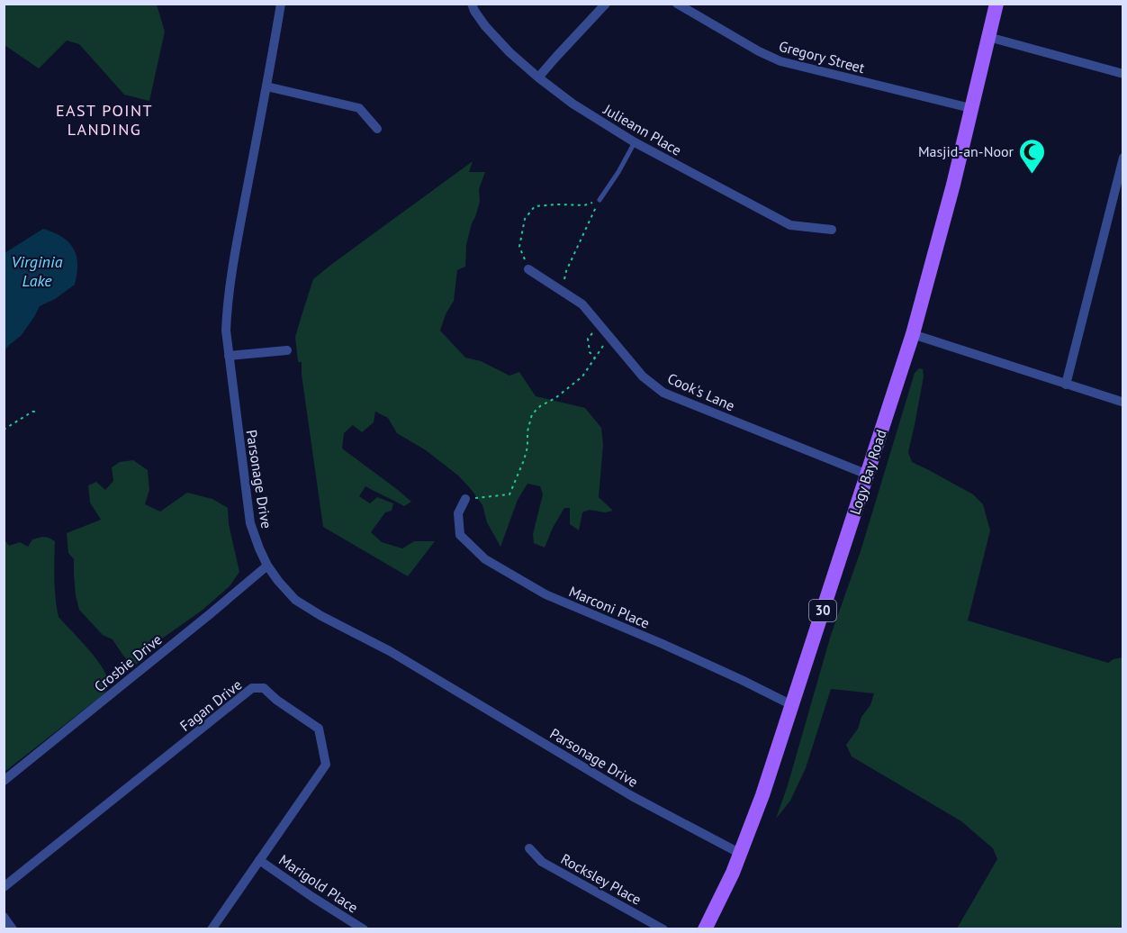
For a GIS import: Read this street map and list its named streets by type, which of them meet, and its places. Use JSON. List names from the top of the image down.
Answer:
{
  "streets": {
    "main road": ["Logy Bay Road", "30"],
    "street": [
      "Gregory Street",
      "Julieann Place",
      "Cook's Lane",
      "Parsonage Drive",
      "Marconi Place",
      "Crosbie Drive",
      "Fagan Drive",
      "Rocksley Place",
      "Marigold Place"
    ]
  },
  "crossings": [
    ["Gregory Street", "Logy Bay Road"],
    ["Cook's Lane", "Logy Bay Road"],
    ["Logy Bay Road", "Parsonage Drive"],
    ["Logy Bay Road", "Marconi Place"],
    ["Parsonage Drive", "Crosbie Drive"],
    ["Fagan Drive", "Marigold Place"]
  ],
  "districts": ["EAST POINT LANDING"],
  "water": ["Virginia Lake"],
  "places": {
    "mosque": ["Masjid-an-Noor"]
  }
}
